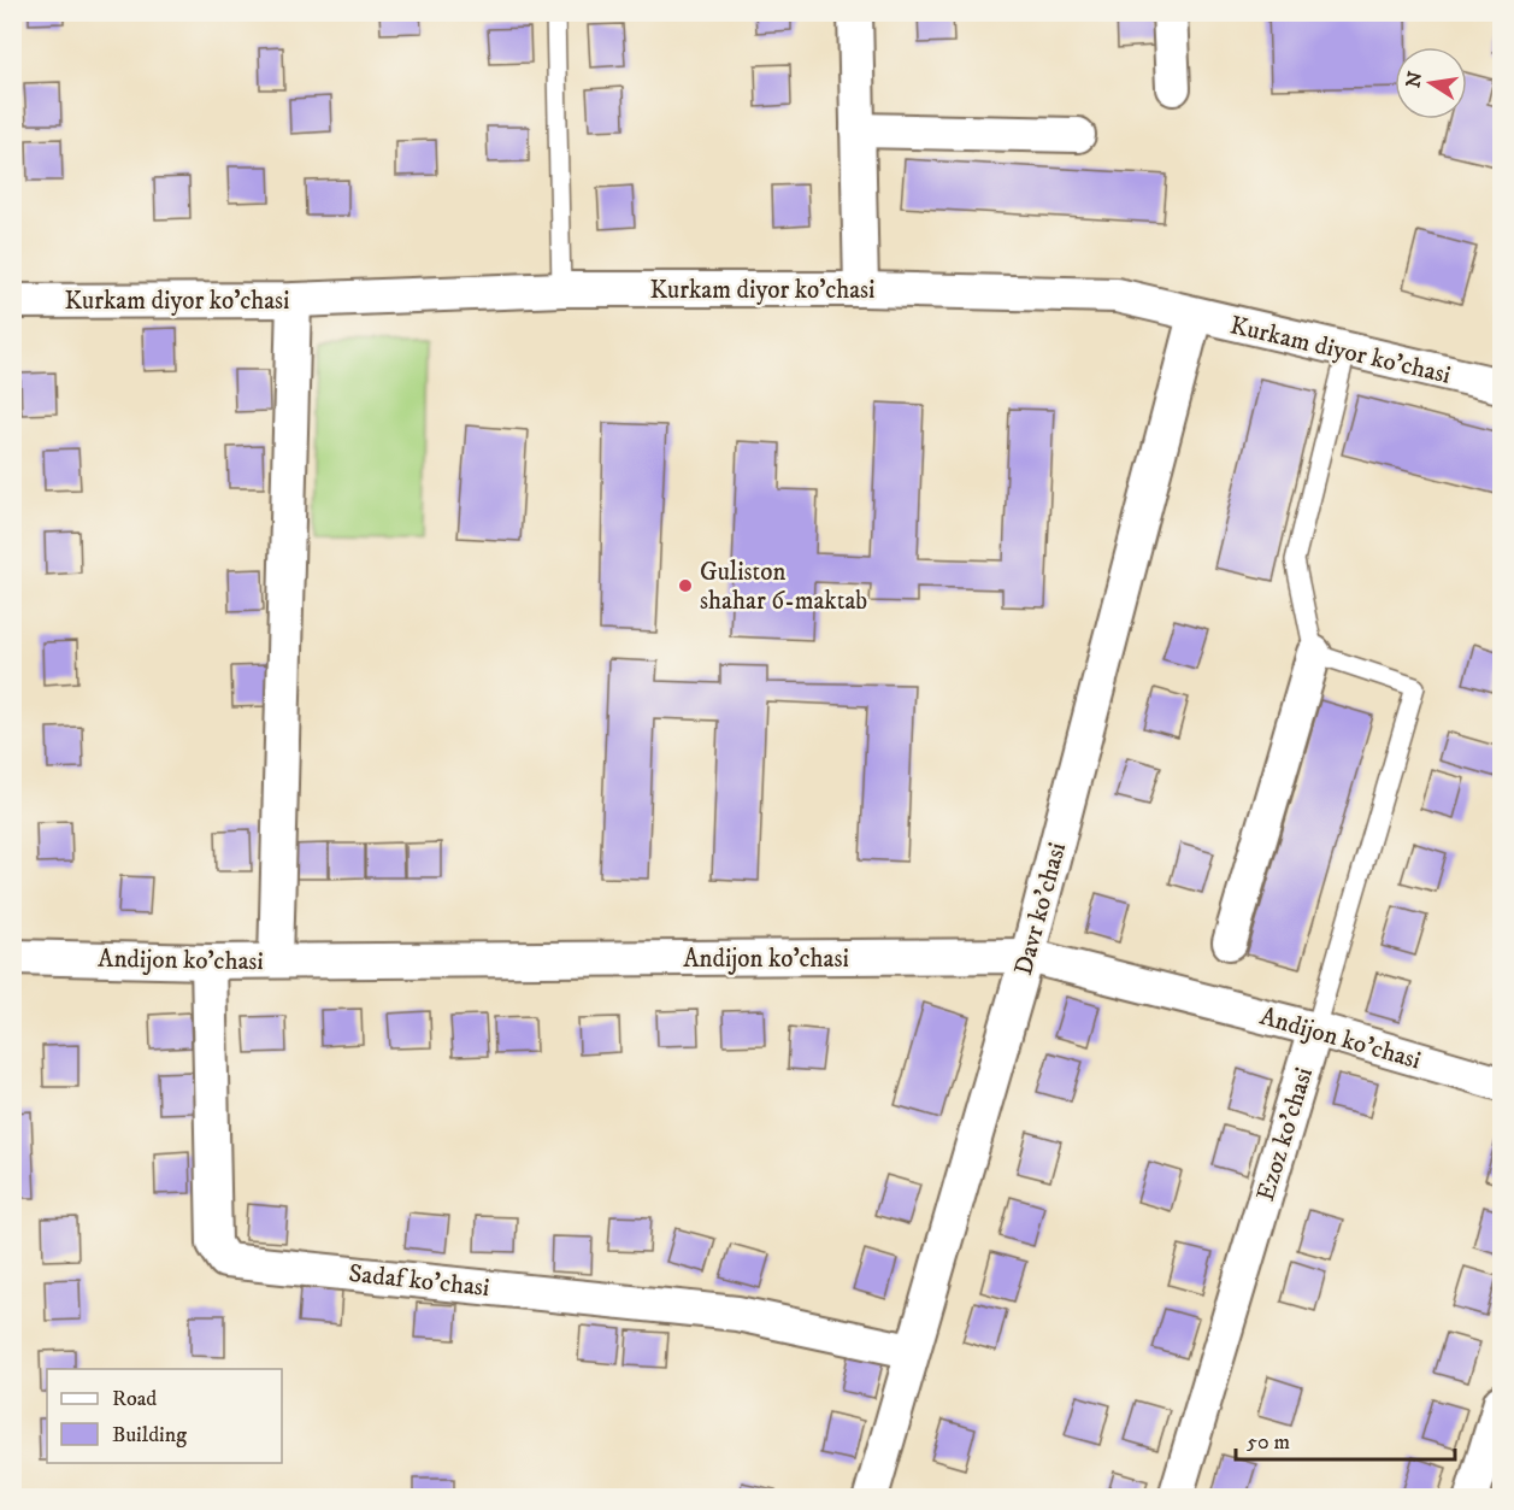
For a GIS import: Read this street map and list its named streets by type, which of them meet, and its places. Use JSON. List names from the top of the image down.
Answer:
{
  "streets": {
    "street": [
      "Kurkam diyor ko'chasi",
      "Davr ko'chasi",
      "Andijon ko'chasi",
      "Ezoz ko'chasi",
      "Sadaf ko'chasi"
    ]
  },
  "crossings": [
    ["Kurkam diyor ko'chasi", "Davr ko'chasi"],
    ["Davr ko'chasi", "Andijon ko'chasi"],
    ["Davr ko'chasi", "Sadaf ko'chasi"],
    ["Andijon ko'chasi", "Ezoz ko'chasi"],
    ["Andijon ko'chasi", "Sadaf ko'chasi"]
  ],
  "places": ["Guliston shahar 6-maktab"],
  "legend": ["Road", "Building"],
  "scale_bar": "50 m",
  "north": "left"
}
